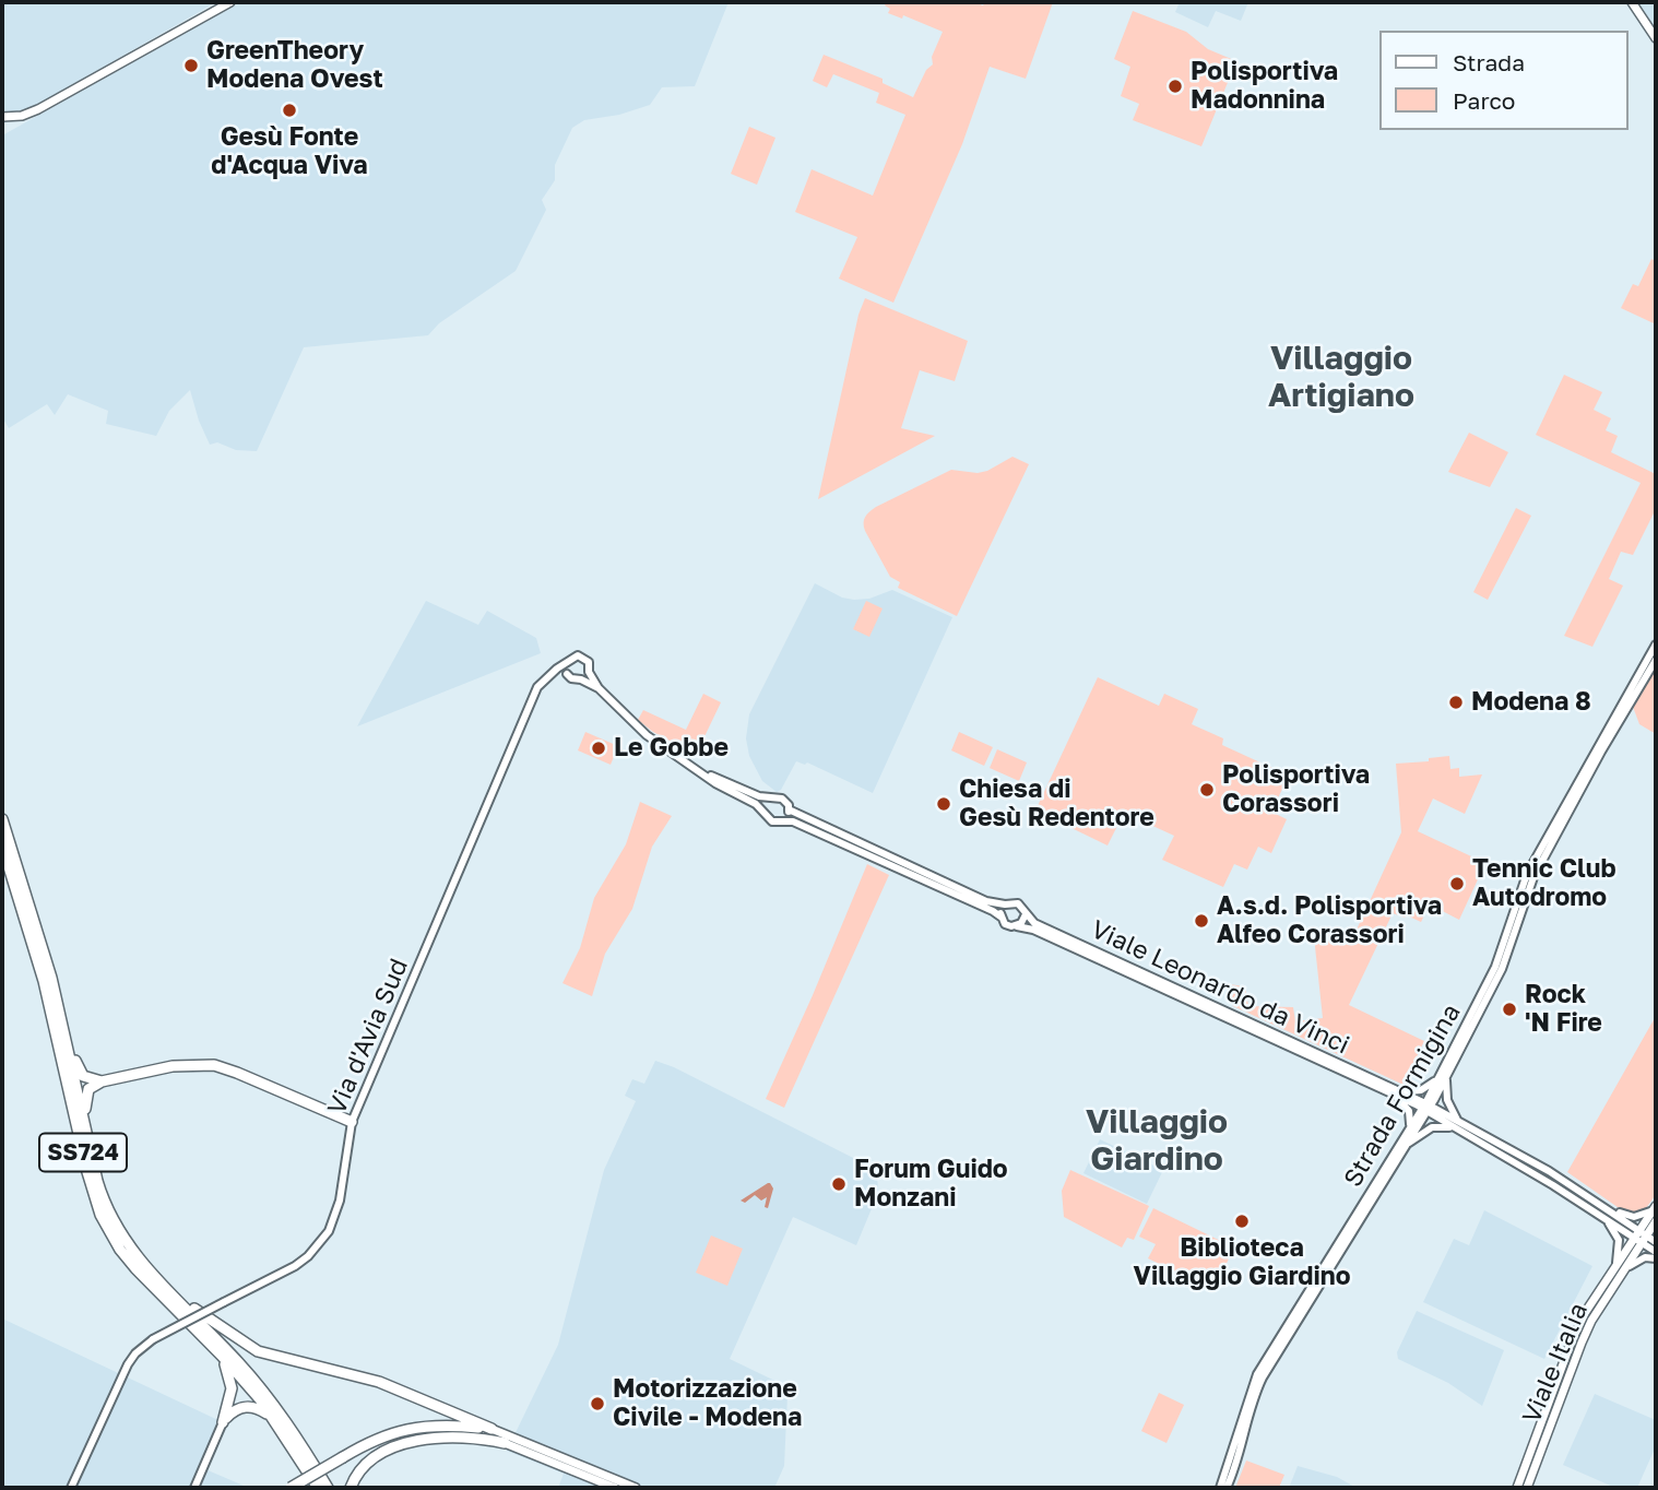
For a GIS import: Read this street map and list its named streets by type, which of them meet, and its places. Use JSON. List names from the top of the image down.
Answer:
{
  "streets": {
    "highway": ["SS724"],
    "main road": ["Viale Italia"],
    "street": ["Viale Leonardo da Vinci", "Via d'Avia Sud", "Strada Formigina"]
  },
  "districts": ["Villaggio Artigiano", "Villaggio Giardino"],
  "places": [
    "GreenTheory Modena Ovest",
    "Polisportiva Madonnina",
    "Gesù Fonte d'Acqua Viva",
    "Modena 8",
    "Le Gobbe",
    "Polisportiva Corassori",
    "Chiesa di Gesù Redentore",
    "Tennic Club Autodromo",
    "A.s.d. Polisportiva Alfeo Corassori",
    "Rock 'N Fire",
    "Forum Guido Monzani",
    "Biblioteca Villaggio Giardino",
    "Motorizzazione Civile - Modena"
  ],
  "legend": ["Strada", "Parco"]
}
